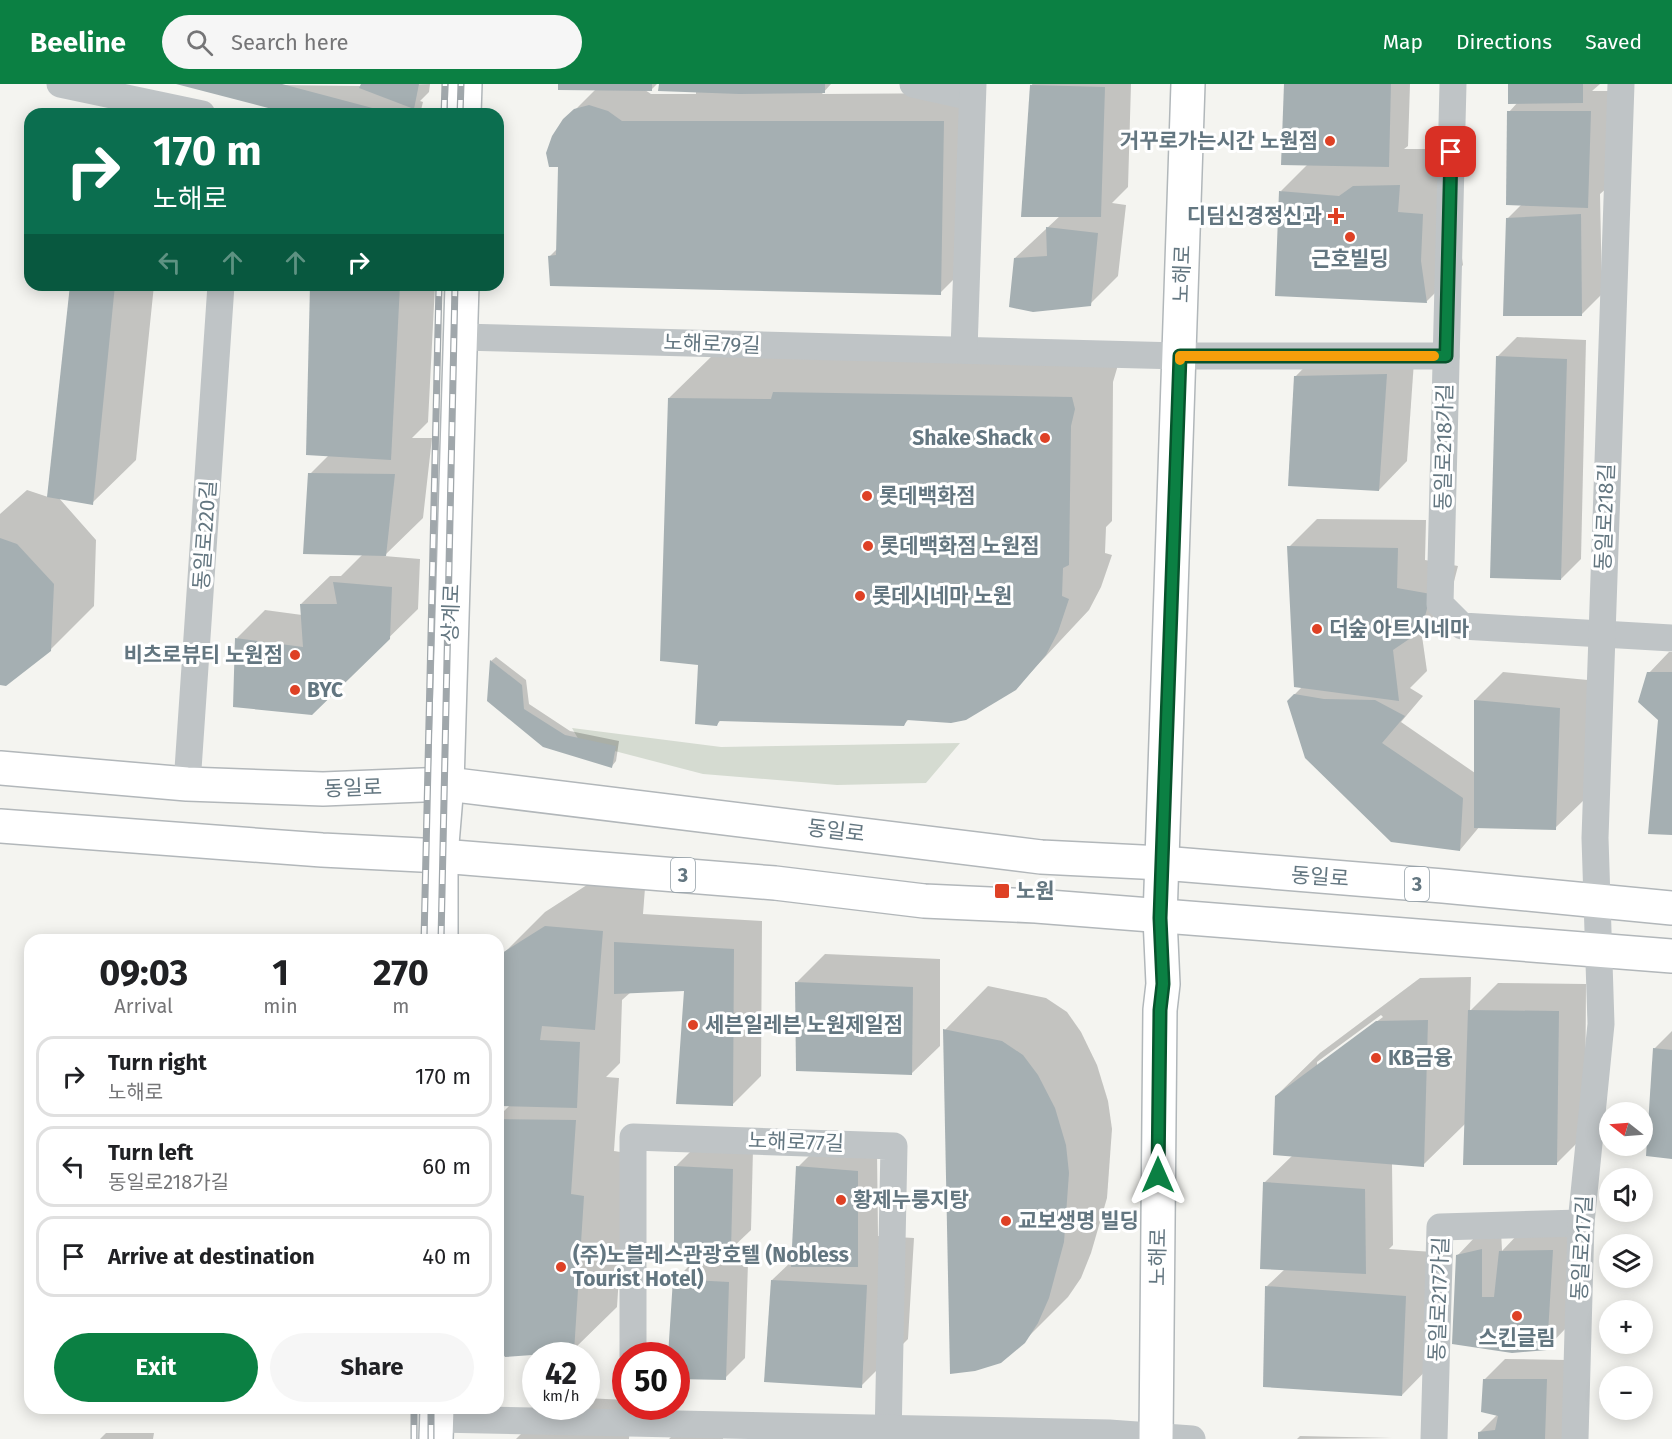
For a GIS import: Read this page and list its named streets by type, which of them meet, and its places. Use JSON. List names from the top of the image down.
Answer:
{
  "streets": {
    "main road": [
      "노해로",
      "상계로",
      "동일로",
      "3"
    ],
    "street": [
      "노해로79길",
      "동일로218가길",
      "동일로218길",
      "동일로220길",
      "노해로77길",
      "동일로217길",
      "동일로217가길"
    ]
  },
  "crossings": [
    ["노해로", "노해로79길"],
    ["노해로", "동일로"],
    ["노해로", "3"],
    ["노해로79길", "상계로"],
    ["동일로218가길", "동일로218길"],
    ["동일로218길", "동일로"],
    ["동일로218길", "3"],
    ["동일로218길", "동일로217길"],
    ["동일로220길", "동일로"],
    ["상계로", "동일로"],
    ["상계로", "3"],
    ["3", "동일로217길"],
    ["동일로217길", "동일로217가길"]
  ],
  "places": {
    "other": [
      "거꾸로가는시간 노원점",
      "근호빌딩",
      "Shake Shack",
      "롯데백화점",
      "롯데백화점 노원점",
      "롯데시네마 노원",
      "더숲 아트시네마",
      "비츠로뷰티 노원점",
      "BYC",
      "세븐일레븐 노원제일점",
      "KB금융",
      "황제누룽지탕",
      "교보생명 빌딩",
      "(주)노블레스관광호텔 (Nobless Tourist Hotel)",
      "스킨글림"
    ],
    "health": ["디딤신경정신과"],
    "transit": ["노원"]
  },
  "north": "left",
  "page": {
    "header": "Beeline",
    "search": "Search here",
    "nav": ["Map", "Directions", "Saved"],
    "turn": ["170 m", "노해로"],
    "eta": [
      "09:03",
      "Arrival",
      "1",
      "min",
      "270",
      "m"
    ],
    "list": [
      {
        "name": "Turn right",
        "note": "노해로",
        "value": "170 m"
      },
      {
        "name": "Turn left",
        "note": "동일로218가길",
        "value": "60 m"
      },
      {
        "name": "Arrive at destination",
        "value": "40 m"
      }
    ],
    "map_buttons": ["+", "−"],
    "buttons": ["Exit", "Share"],
    "speed": "42 km/h",
    "limit": "50"
  }
}
